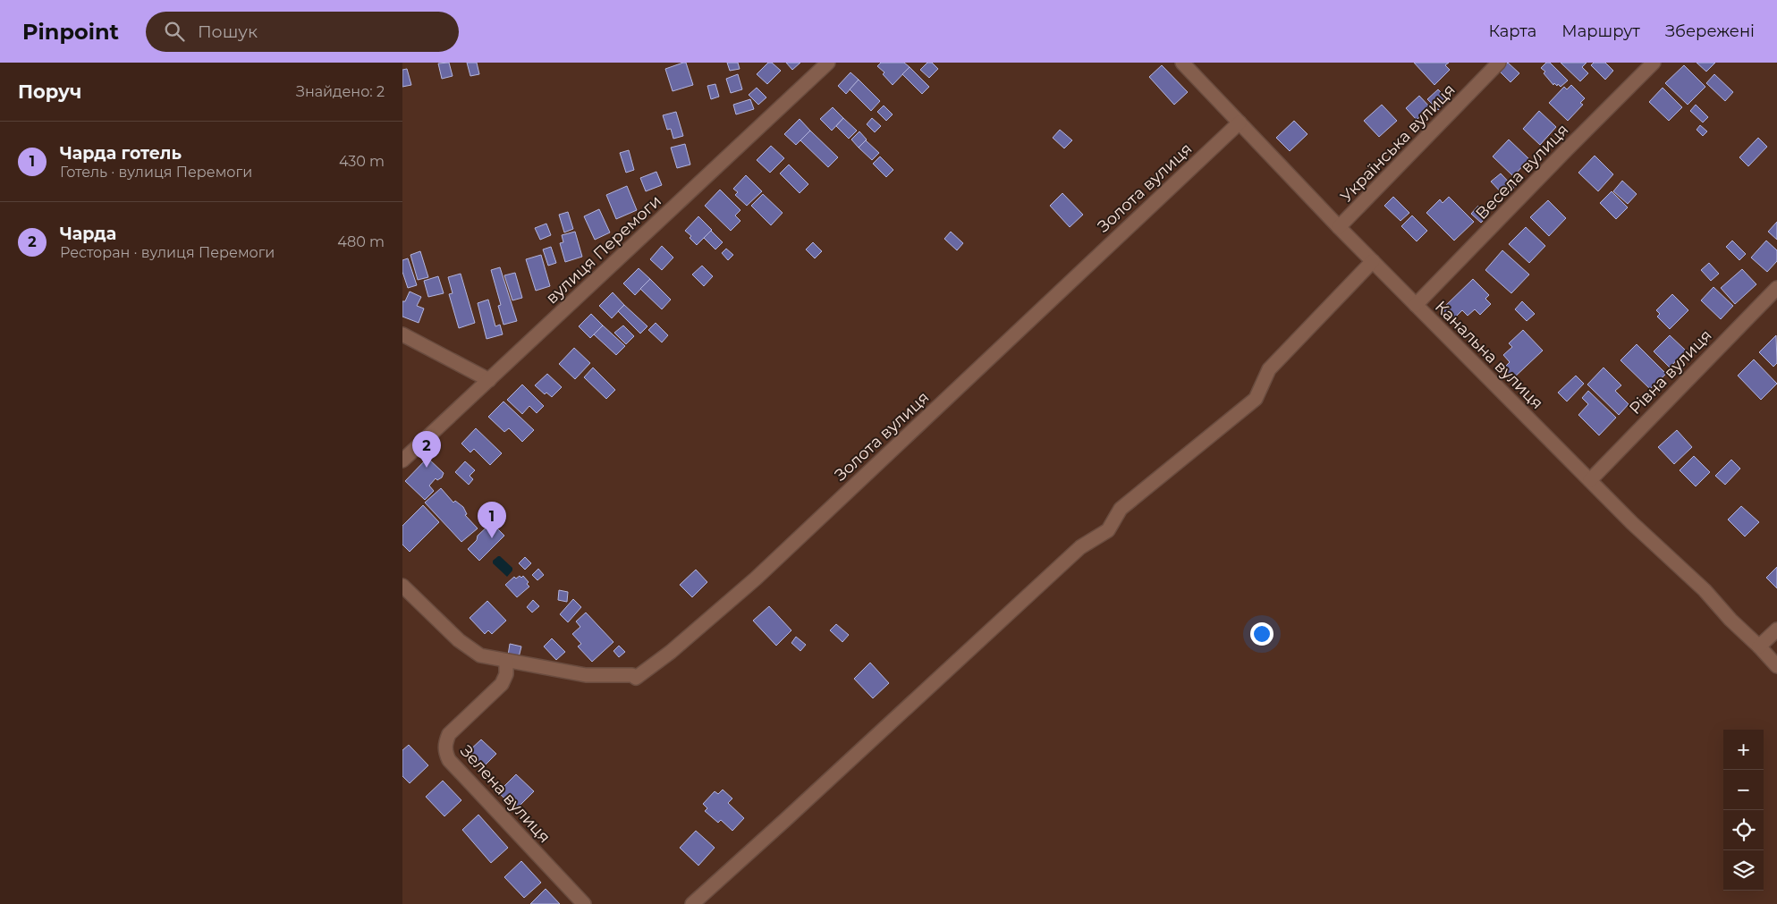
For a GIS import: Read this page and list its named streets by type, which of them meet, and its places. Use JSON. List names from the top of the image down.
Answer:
{
  "streets": {
    "street": [
      "Українська вулиця",
      "Весела вулиця",
      "Золота вулиця",
      "вулиця Перемоги",
      "Канальна вулиця",
      "Рівна вулиця",
      "Зелена вулиця"
    ]
  },
  "crossings": [
    ["Українська вулиця", "Канальна вулиця"],
    ["Весела вулиця", "Канальна вулиця"],
    ["Золота вулиця", "Канальна вулиця"],
    ["Золота вулиця", "Зелена вулиця"],
    ["Канальна вулиця", "Рівна вулиця"]
  ],
  "page": {
    "header": "Pinpoint",
    "search": "Пошук",
    "nav": ["Карта", "Маршрут", "Збережені"],
    "heading": ["Поруч", "Знайдено: 2"],
    "list": [
      {
        "mark": "1",
        "name": "Чарда готель",
        "note": "Готель · вулиця Перемоги",
        "value": "430 m"
      },
      {
        "mark": "2",
        "name": "Чарда",
        "note": "Ресторан · вулиця Перемоги",
        "value": "480 m"
      }
    ],
    "pins": ["2", "1"],
    "map_buttons": ["+", "−"]
  }
}
